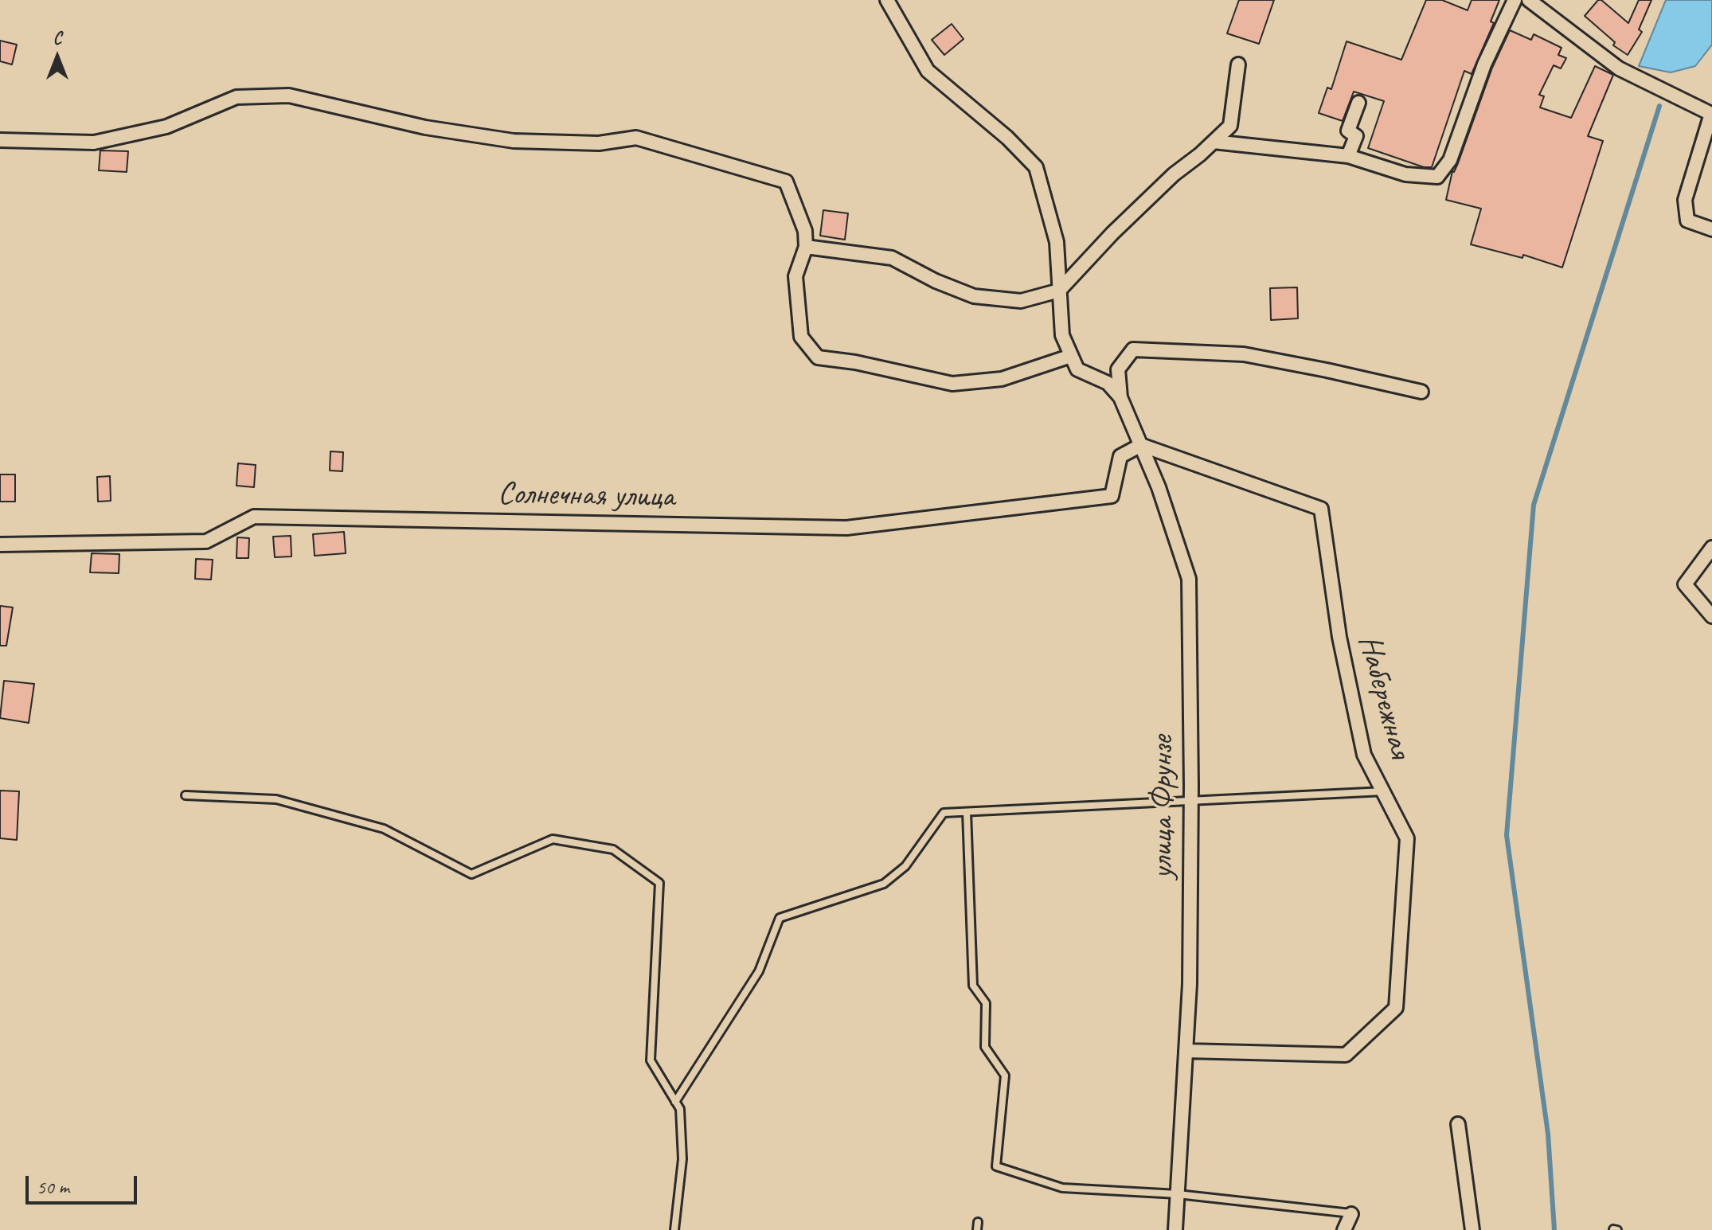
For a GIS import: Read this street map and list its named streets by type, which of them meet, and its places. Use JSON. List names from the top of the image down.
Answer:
{
  "streets": {
    "street": ["Солнечная улица", "Набережная", "улица Фрунзе"]
  },
  "crossings": [
    ["Солнечная улица", "Набережная"],
    ["Солнечная улица", "улица Фрунзе"],
    ["Набережная", "улица Фрунзе"]
  ],
  "scale_bar": "50 m",
  "north": "top"
}
